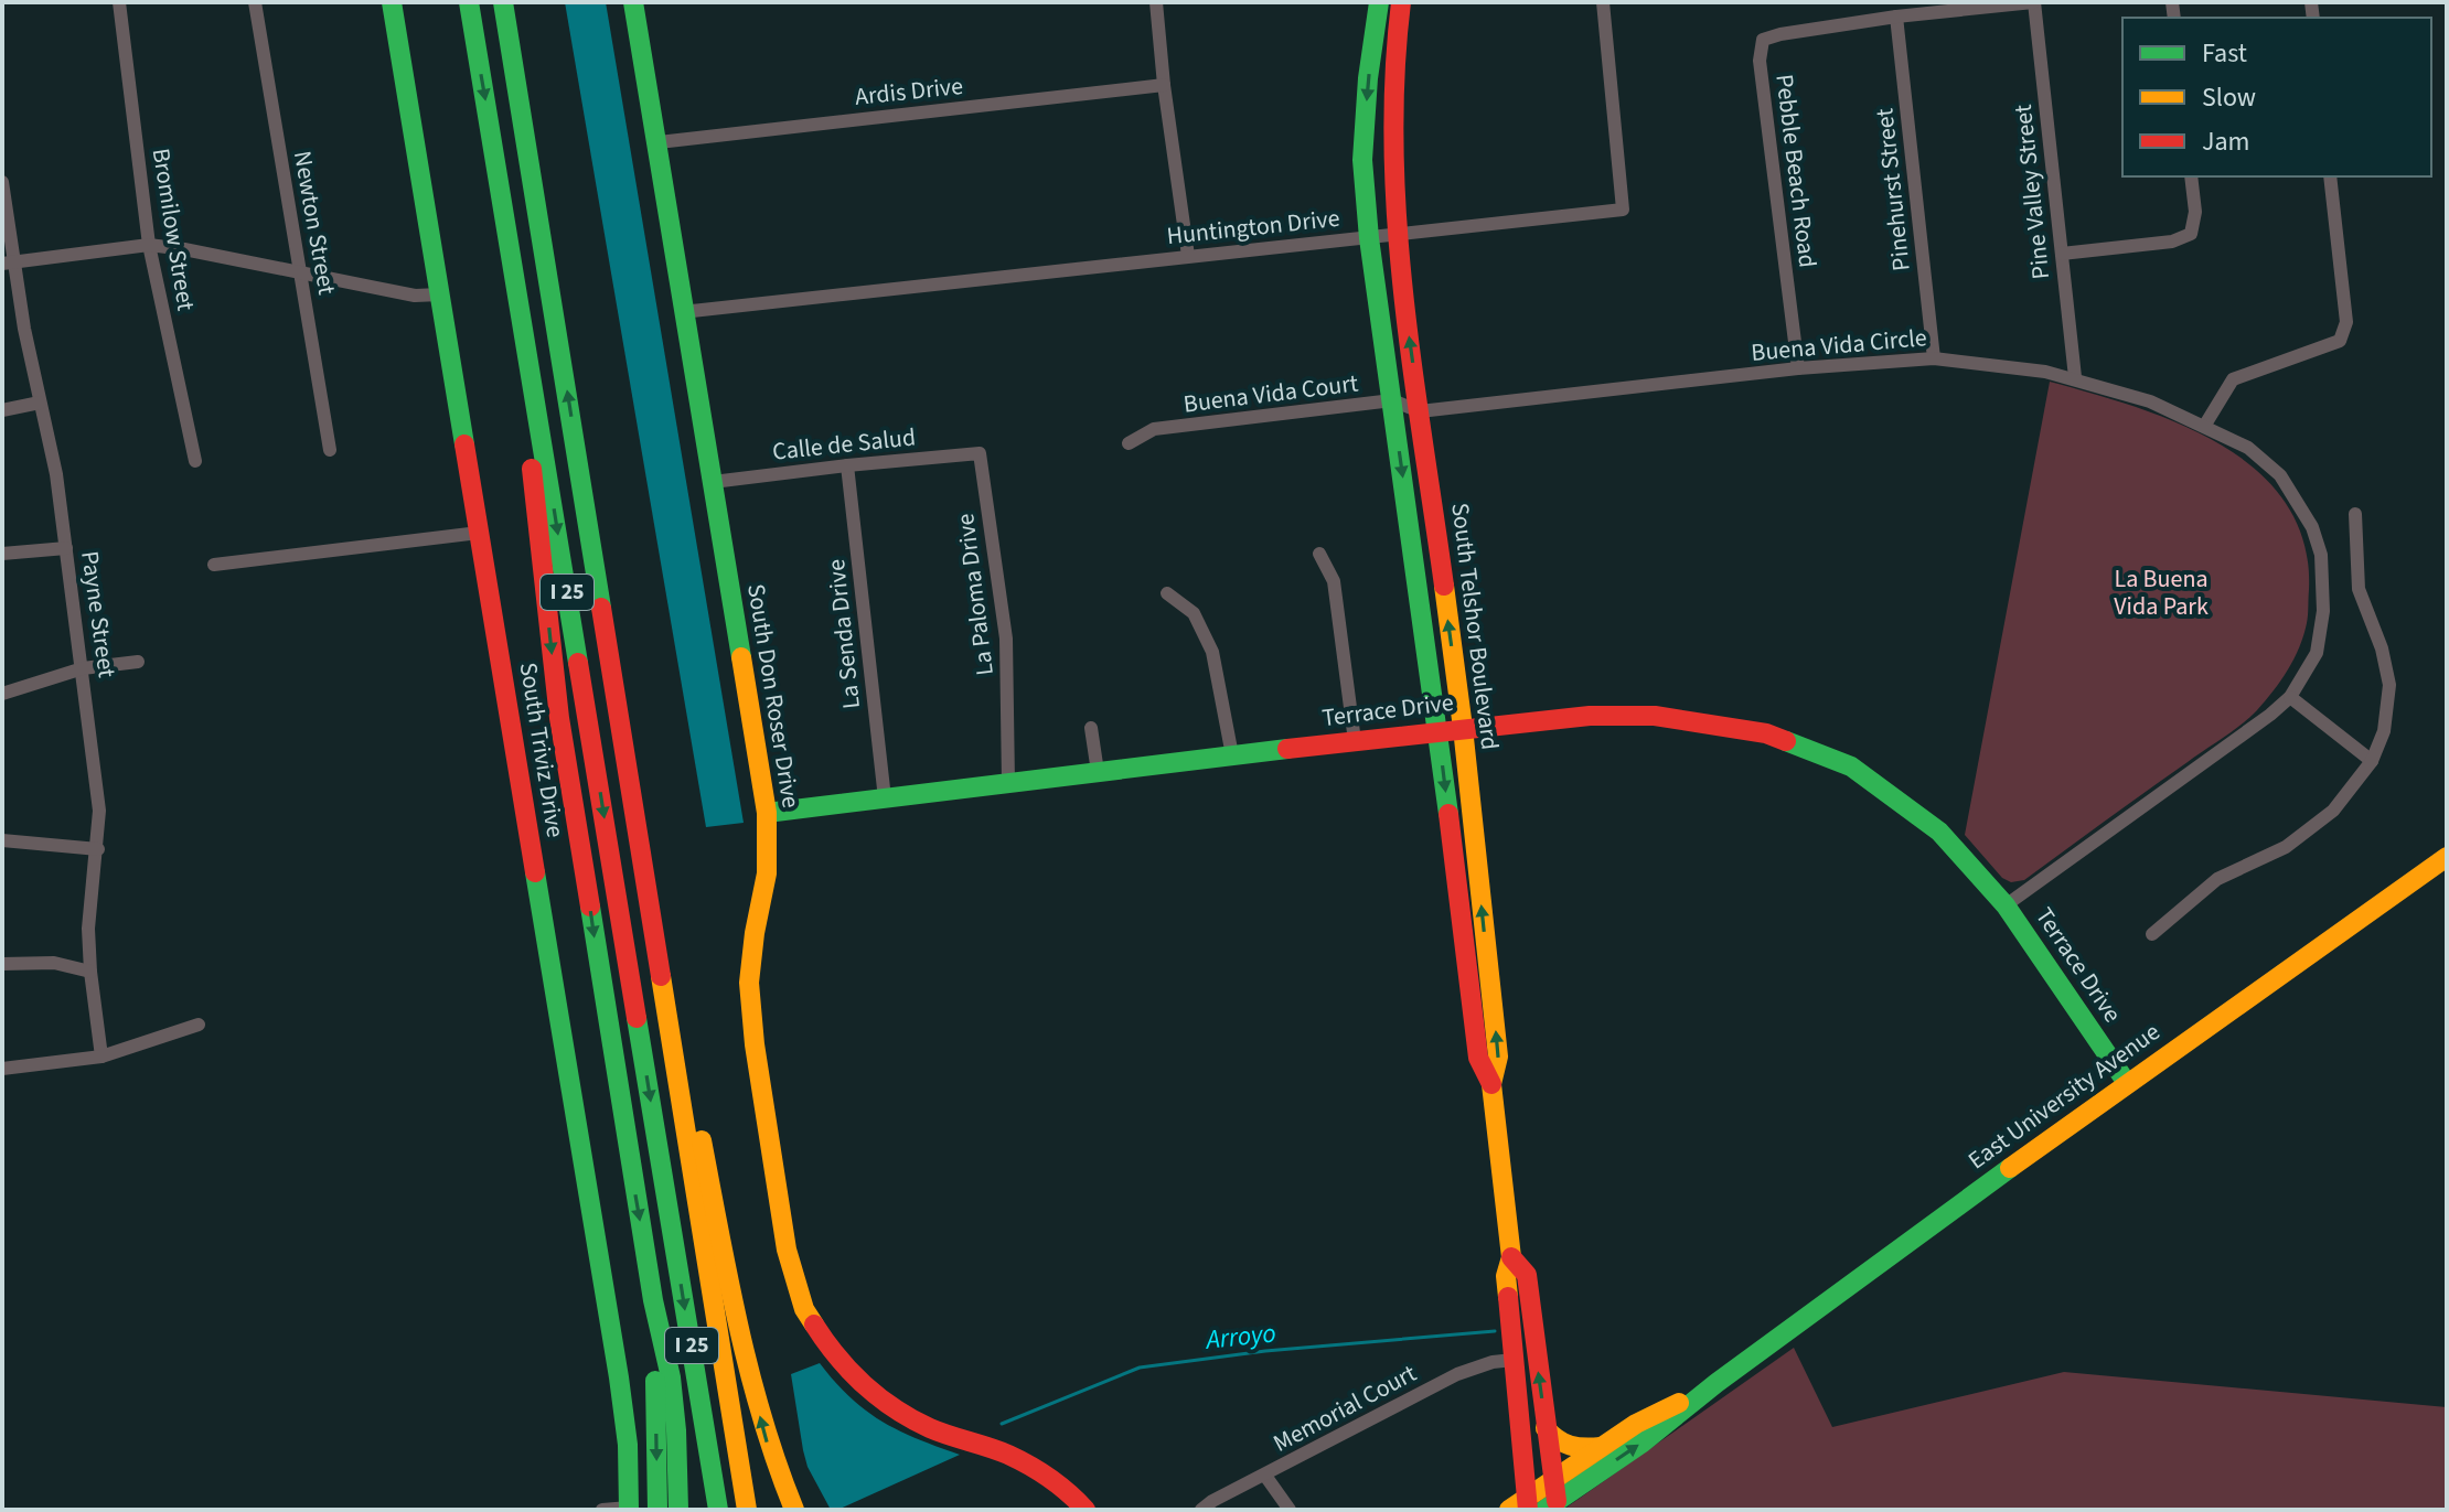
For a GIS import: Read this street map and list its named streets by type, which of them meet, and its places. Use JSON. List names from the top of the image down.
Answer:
{
  "streets": {
    "main road": [
      "I 25",
      "South Telshor Boulevard",
      "South Don Roser Drive",
      "Terrace Drive",
      "South Triviz Drive",
      "East University Avenue"
    ],
    "street": [
      "Ardis Drive",
      "Pebble Beach Road",
      "Pinehurst Street",
      "Pine Valley Street",
      "Newton Street",
      "Huntington Drive",
      "Bromilow Street",
      "Buena Vida Circle",
      "Buena Vida Court",
      "Calle de Salud",
      "La Paloma Drive",
      "Payne Street",
      "La Senda Drive",
      "Memorial Court"
    ]
  },
  "crossings": [
    ["Ardis Drive", "South Don Roser Drive"],
    ["Pebble Beach Road", "Pinehurst Street"],
    ["Pebble Beach Road", "Pine Valley Street"],
    ["Pebble Beach Road", "Buena Vida Circle"],
    ["Pinehurst Street", "Buena Vida Circle"],
    ["Pine Valley Street", "Buena Vida Circle"],
    ["Huntington Drive", "South Telshor Boulevard"],
    ["Huntington Drive", "South Don Roser Drive"],
    ["Buena Vida Circle", "Buena Vida Court"],
    ["Buena Vida Circle", "South Telshor Boulevard"],
    ["Buena Vida Circle", "Terrace Drive"],
    ["Buena Vida Court", "South Telshor Boulevard"],
    ["Calle de Salud", "La Paloma Drive"],
    ["Calle de Salud", "La Senda Drive"],
    ["Calle de Salud", "South Don Roser Drive"],
    ["La Paloma Drive", "Terrace Drive"],
    ["South Telshor Boulevard", "Terrace Drive"],
    ["South Telshor Boulevard", "East University Avenue"],
    ["South Telshor Boulevard", "Memorial Court"],
    ["La Senda Drive", "Terrace Drive"],
    ["South Don Roser Drive", "Terrace Drive"],
    ["Terrace Drive", "East University Avenue"]
  ],
  "water": ["Arroyo"],
  "parks": ["La Buena Vida Park"],
  "legend": ["Fast", "Slow", "Jam"]
}
